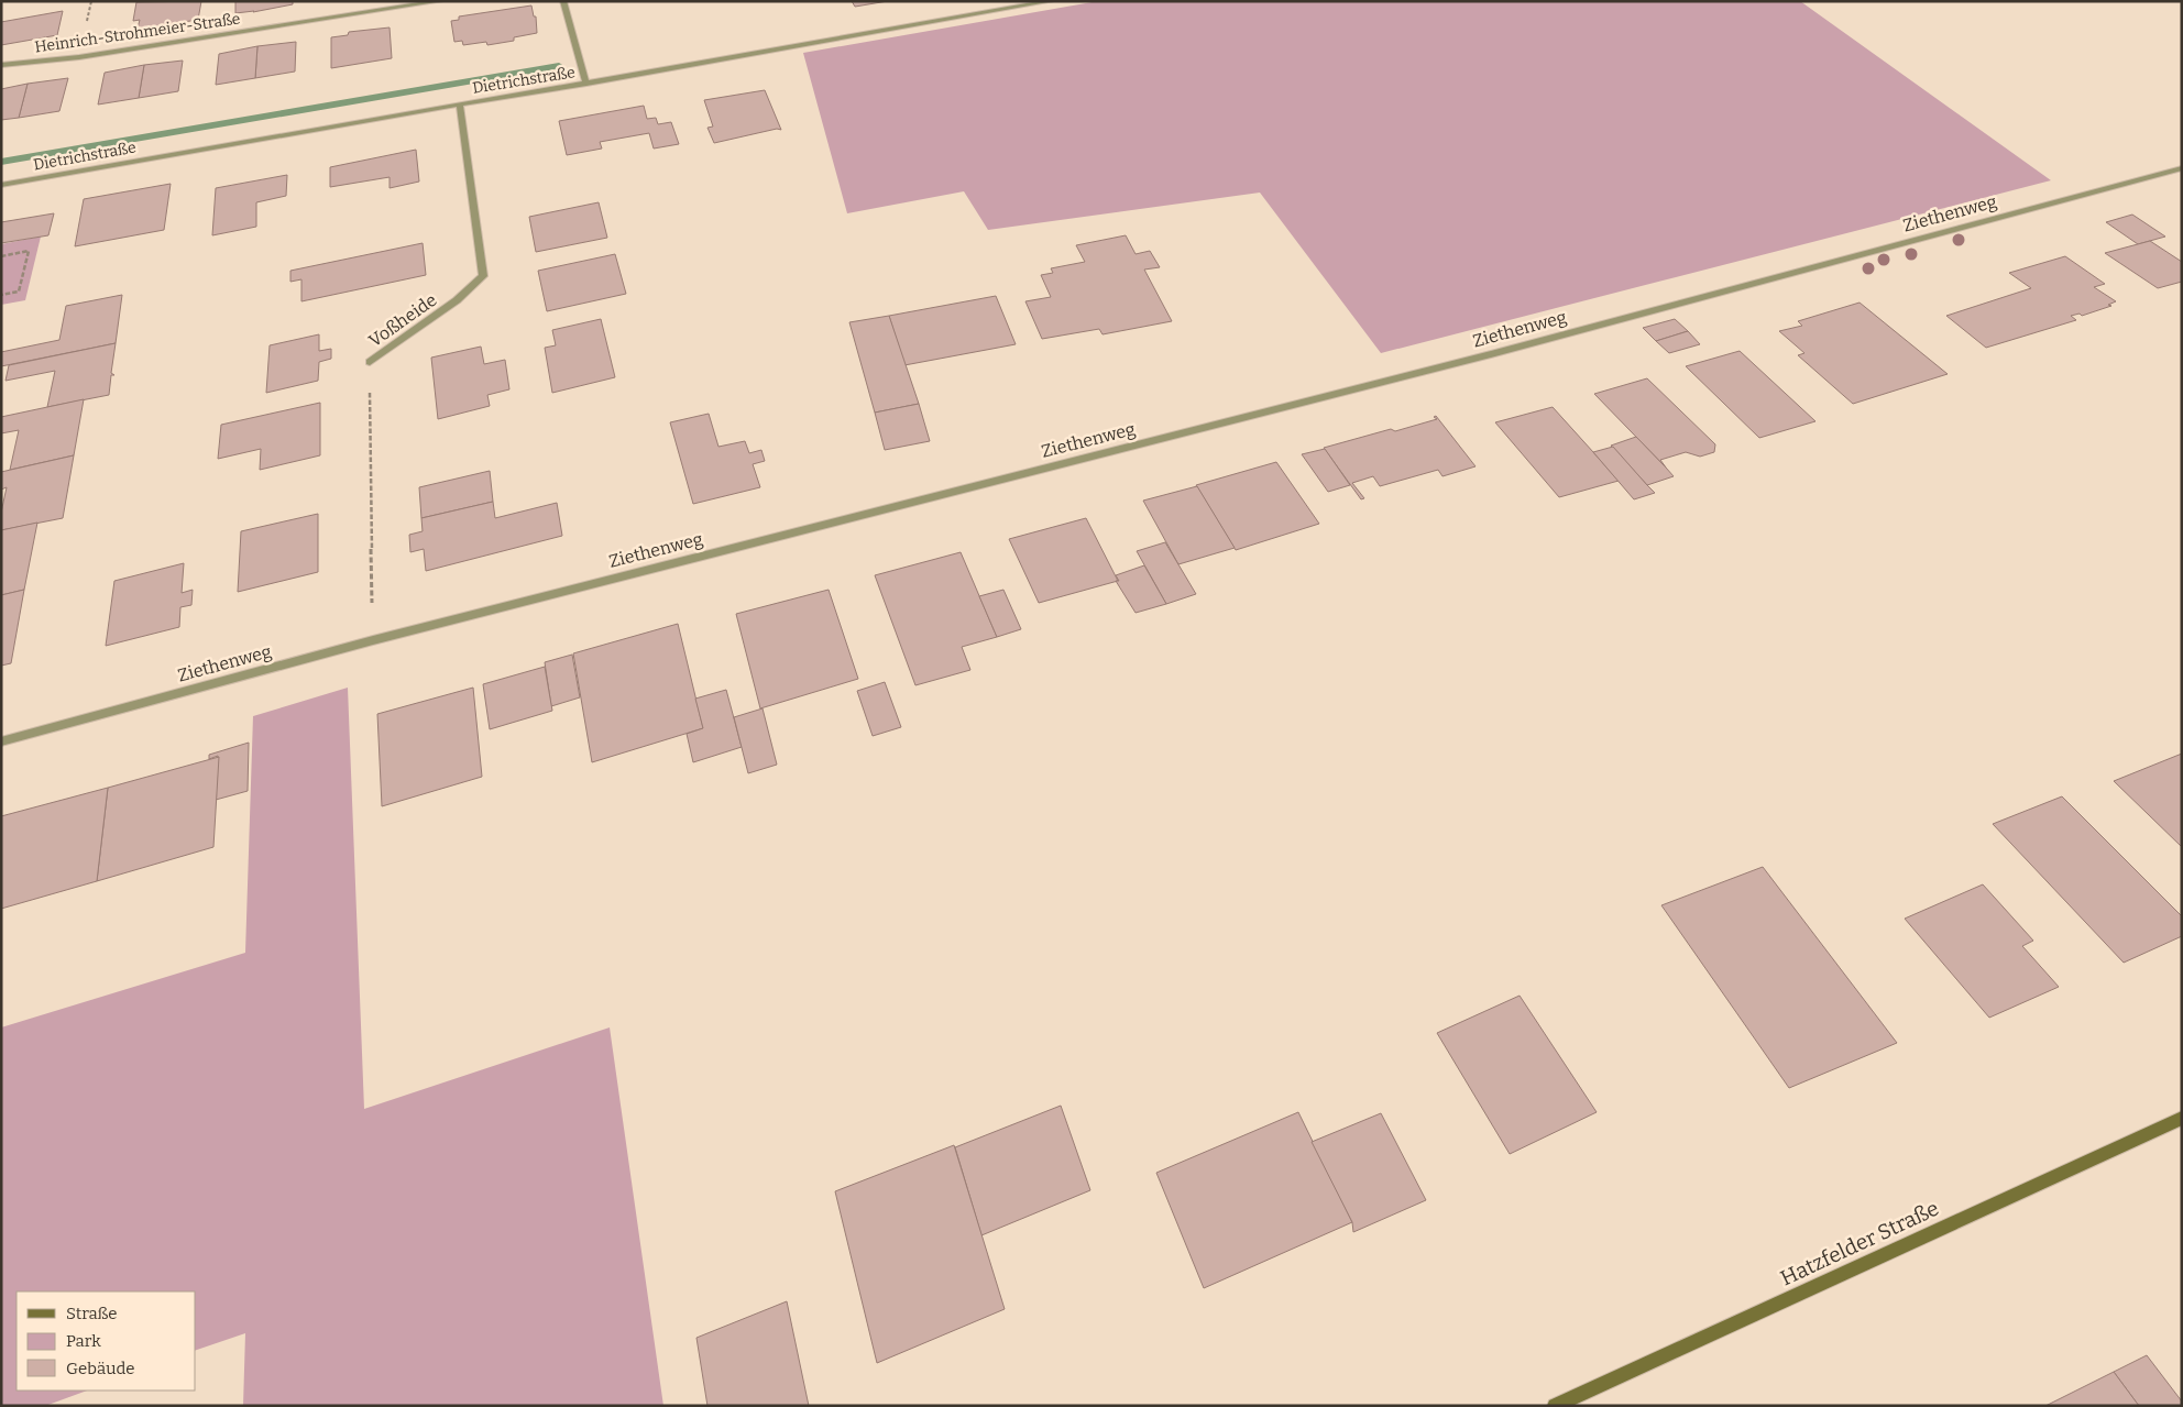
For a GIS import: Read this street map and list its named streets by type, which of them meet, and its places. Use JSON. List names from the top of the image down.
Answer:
{
  "streets": {
    "street": [
      "Heinrich-Strohmeier-Straße",
      "Dietrichstraße",
      "Ziethenweg",
      "Voßheide",
      "Hatzfelder Straße"
    ]
  },
  "crossings": [
    ["Dietrichstraße", "Voßheide"],
    ["Ziethenweg", "Voßheide"]
  ],
  "legend": ["Straße", "Park", "Gebäude"]
}
